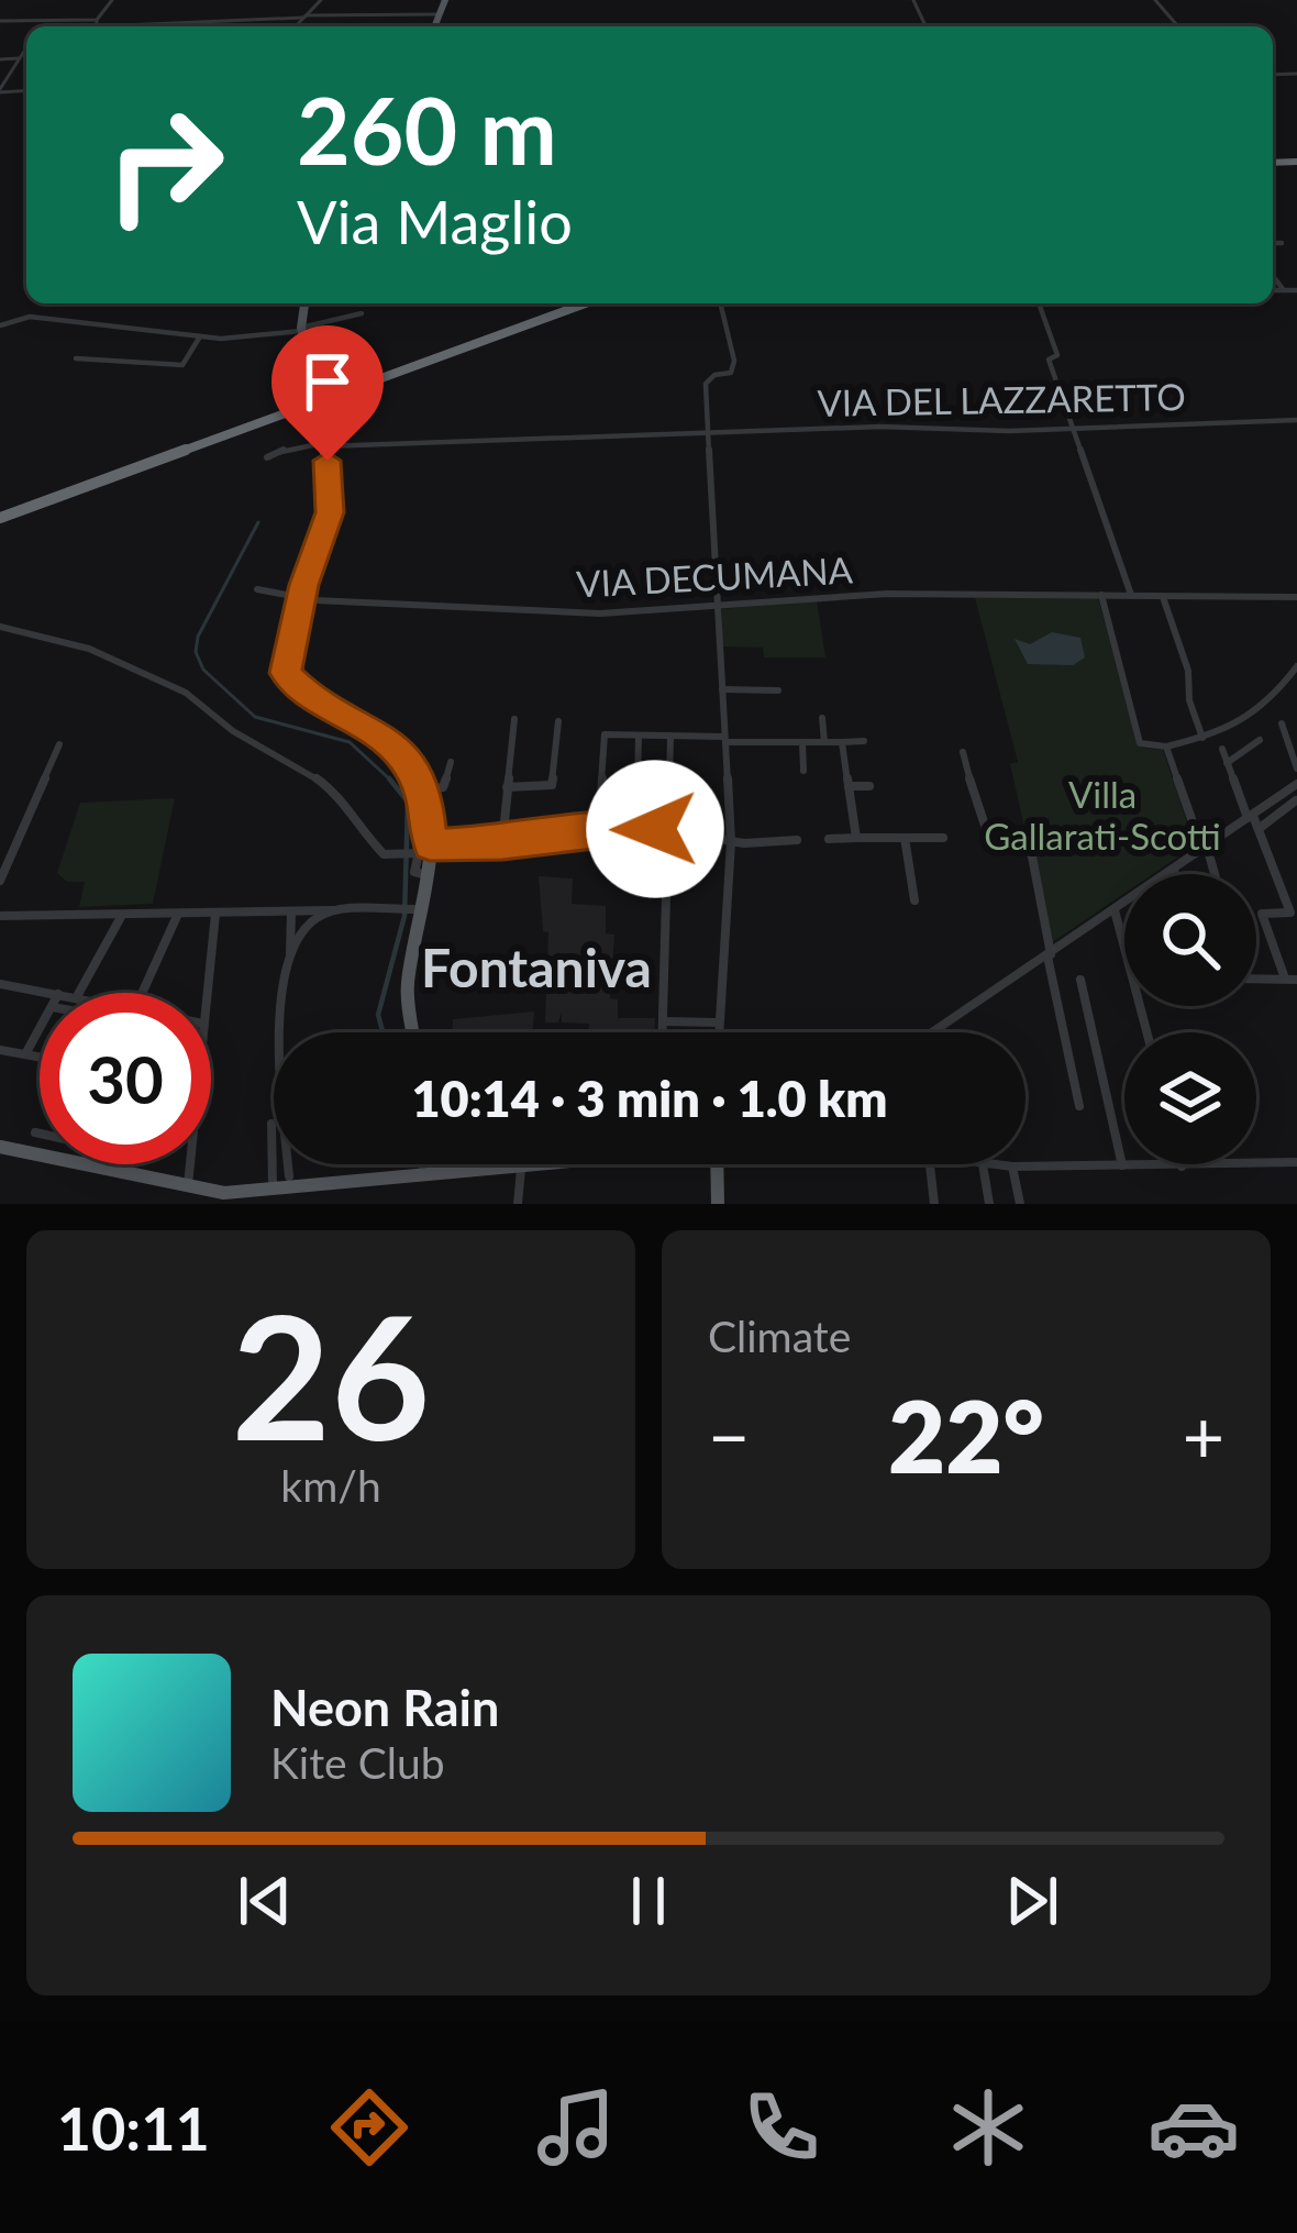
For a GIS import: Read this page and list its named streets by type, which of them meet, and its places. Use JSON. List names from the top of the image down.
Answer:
{
  "streets": {
    "street": ["VIA DEL LAZZARETTO", "VIA DECUMANA"]
  },
  "districts": ["Fontaniva"],
  "parks": ["Villa Gallarati-Scotti"],
  "page": {
    "turn": ["260 m", "Via Maglio"],
    "limit": "30",
    "trip": "10:14 · 3 min · 1.0 km",
    "tile": [
      ["26", "km/h"],
      "Climate"
    ],
    "heat": ["−", "22°", "+"],
    "song": ["Neon Rain", "Kite Club"],
    "tabs": "10:11"
  }
}
